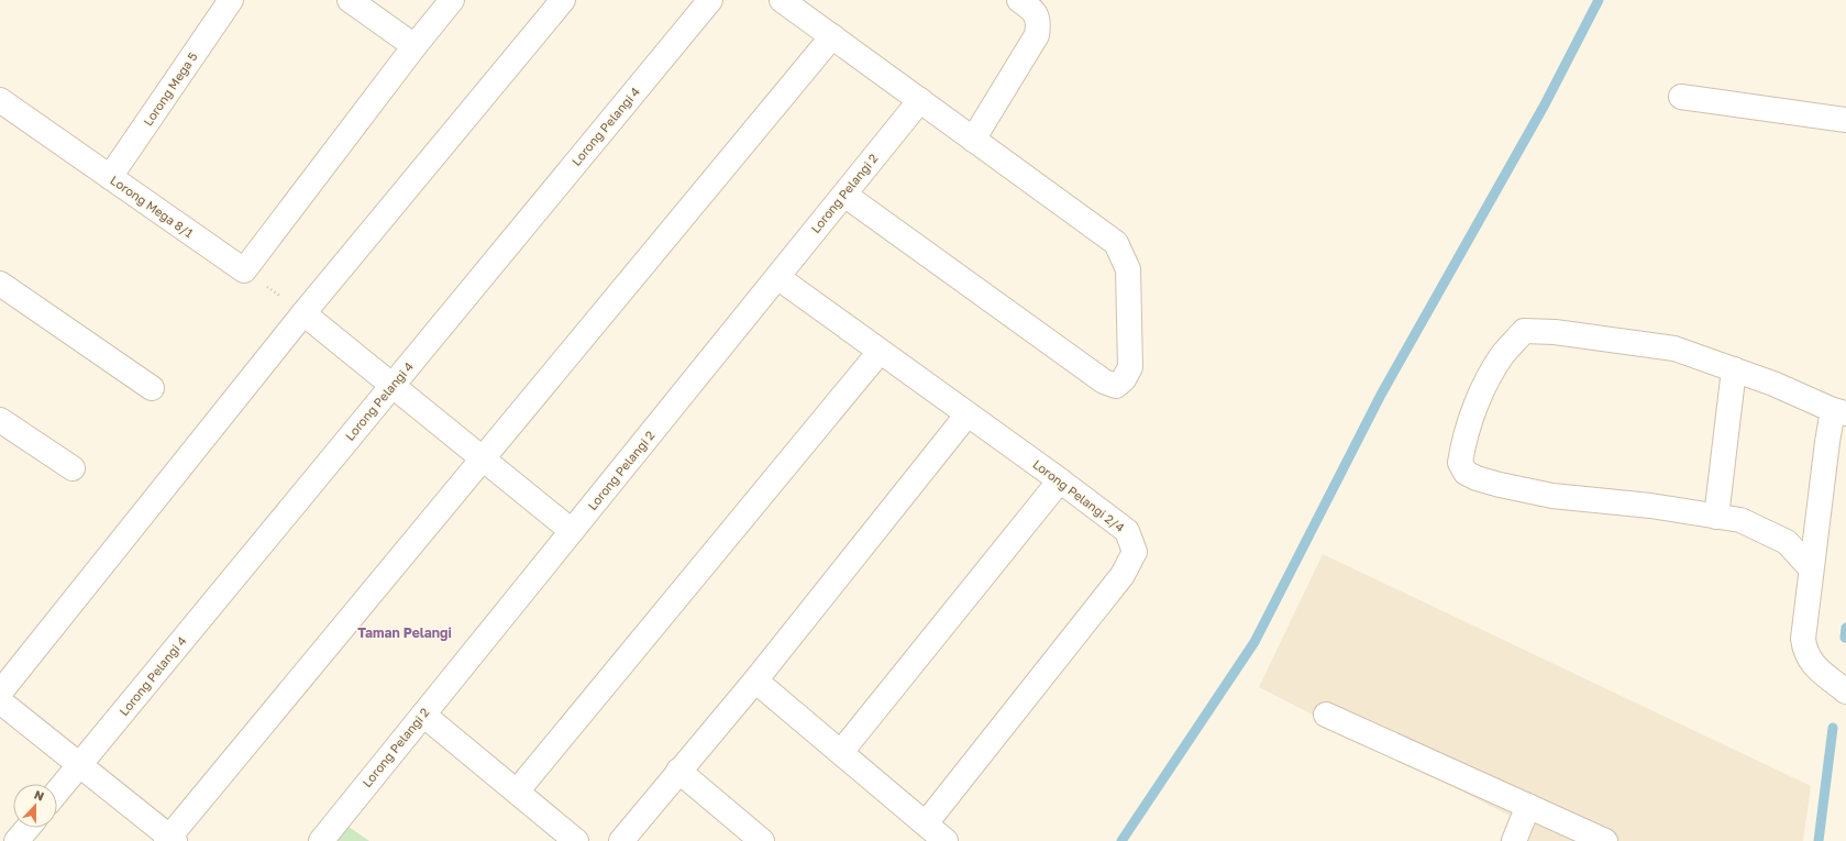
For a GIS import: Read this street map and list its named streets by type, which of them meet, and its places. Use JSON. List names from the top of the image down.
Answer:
{
  "streets": {
    "street": [
      "Lorong Mega 5",
      "Lorong Pelangi 4",
      "Lorong Pelangi 2",
      "Lorong Mega 8/1",
      "Lorong Pelangi 2/4"
    ]
  },
  "crossings": [
    ["Lorong Mega 5", "Lorong Mega 8/1"],
    ["Lorong Pelangi 2", "Lorong Pelangi 2/4"]
  ],
  "districts": ["Taman Pelangi"],
  "north": "top"
}
